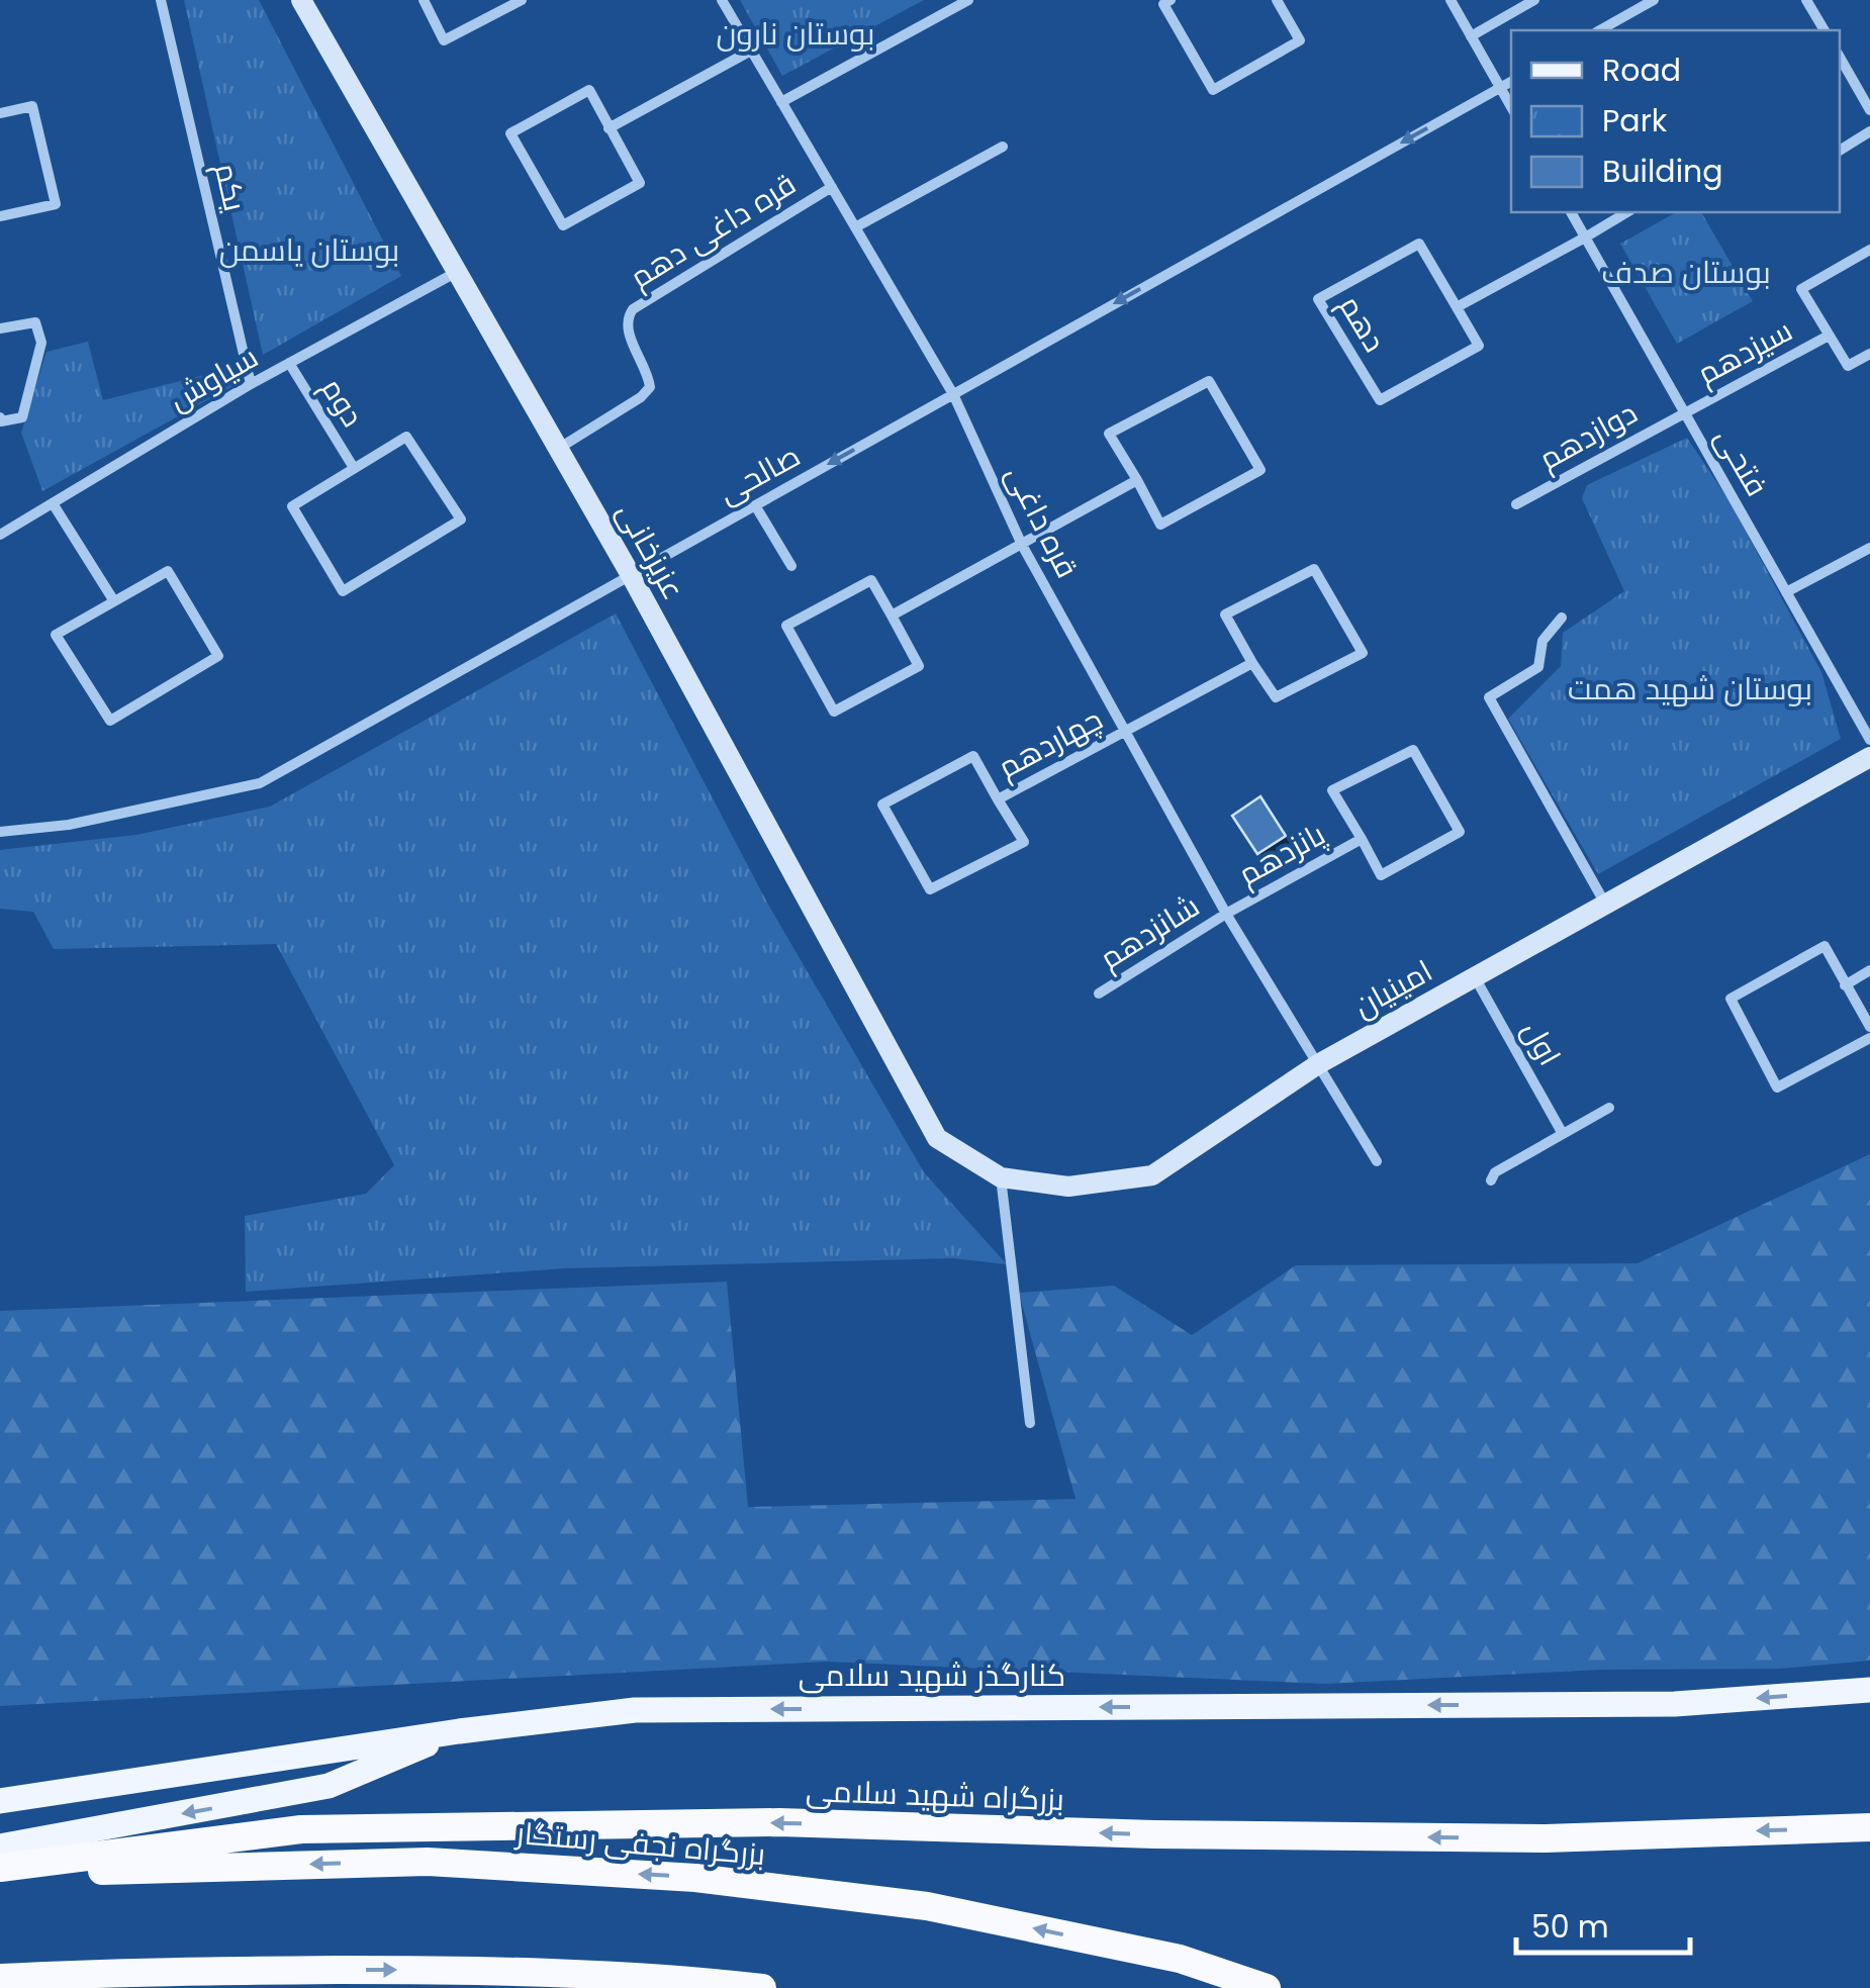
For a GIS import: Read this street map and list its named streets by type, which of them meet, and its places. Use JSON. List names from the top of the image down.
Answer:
{
  "streets": {
    "highway": ["بزرگراه شهید سلامی", "بزرگراه نجفی رستگار"],
    "main road": ["عزیزخانی", "امینیان", "کنارگذر شهید سلامی"],
    "street": [
      "یکم",
      "قره داغی دهم",
      "دهم",
      "سیزدهم",
      "سیاوش",
      "دوم",
      "دوازدهم",
      "فتحی",
      "صالحی",
      "قره داغی",
      "چهاردهم",
      "پانزدهم",
      "شانزدهم",
      "اول"
    ]
  },
  "crossings": [
    ["یکم", "سیاوش"],
    ["قره داغی دهم", "قره داغی"],
    ["قره داغی دهم", "عزیزخانی"],
    ["سیزدهم", "دوازدهم"],
    ["سیزدهم", "فتحی"],
    ["سیاوش", "دوم"],
    ["سیاوش", "عزیزخانی"],
    ["دوازدهم", "فتحی"],
    ["صالحی", "قره داغی"],
    ["صالحی", "عزیزخانی"],
    ["قره داغی", "چهاردهم"],
    ["قره داغی", "پانزدهم"],
    ["قره داغی", "شانزدهم"],
    ["قره داغی", "امینیان"],
    ["عزیزخانی", "امینیان"],
    ["پانزدهم", "شانزدهم"],
    ["امینیان", "اول"],
    ["بزرگراه شهید سلامی", "بزرگراه نجفی رستگار"]
  ],
  "one_way": ["صالحی", "کنارگذر شهید سلامی"],
  "parks": [
    "بوستان نارون",
    "بوستان یاسمن",
    "بوستان صدف",
    "بوستان شهید همت"
  ],
  "legend": ["Road", "Park", "Building"],
  "scale_bar": "50 m"
}
